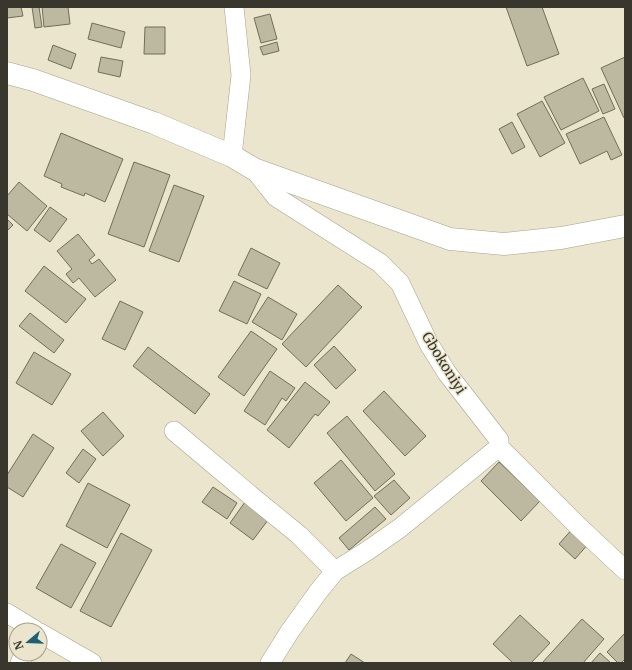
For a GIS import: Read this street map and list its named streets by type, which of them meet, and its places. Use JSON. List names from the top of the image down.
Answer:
{
  "streets": {
    "street": ["Gbokoniyi"]
  },
  "north": "left"
}
